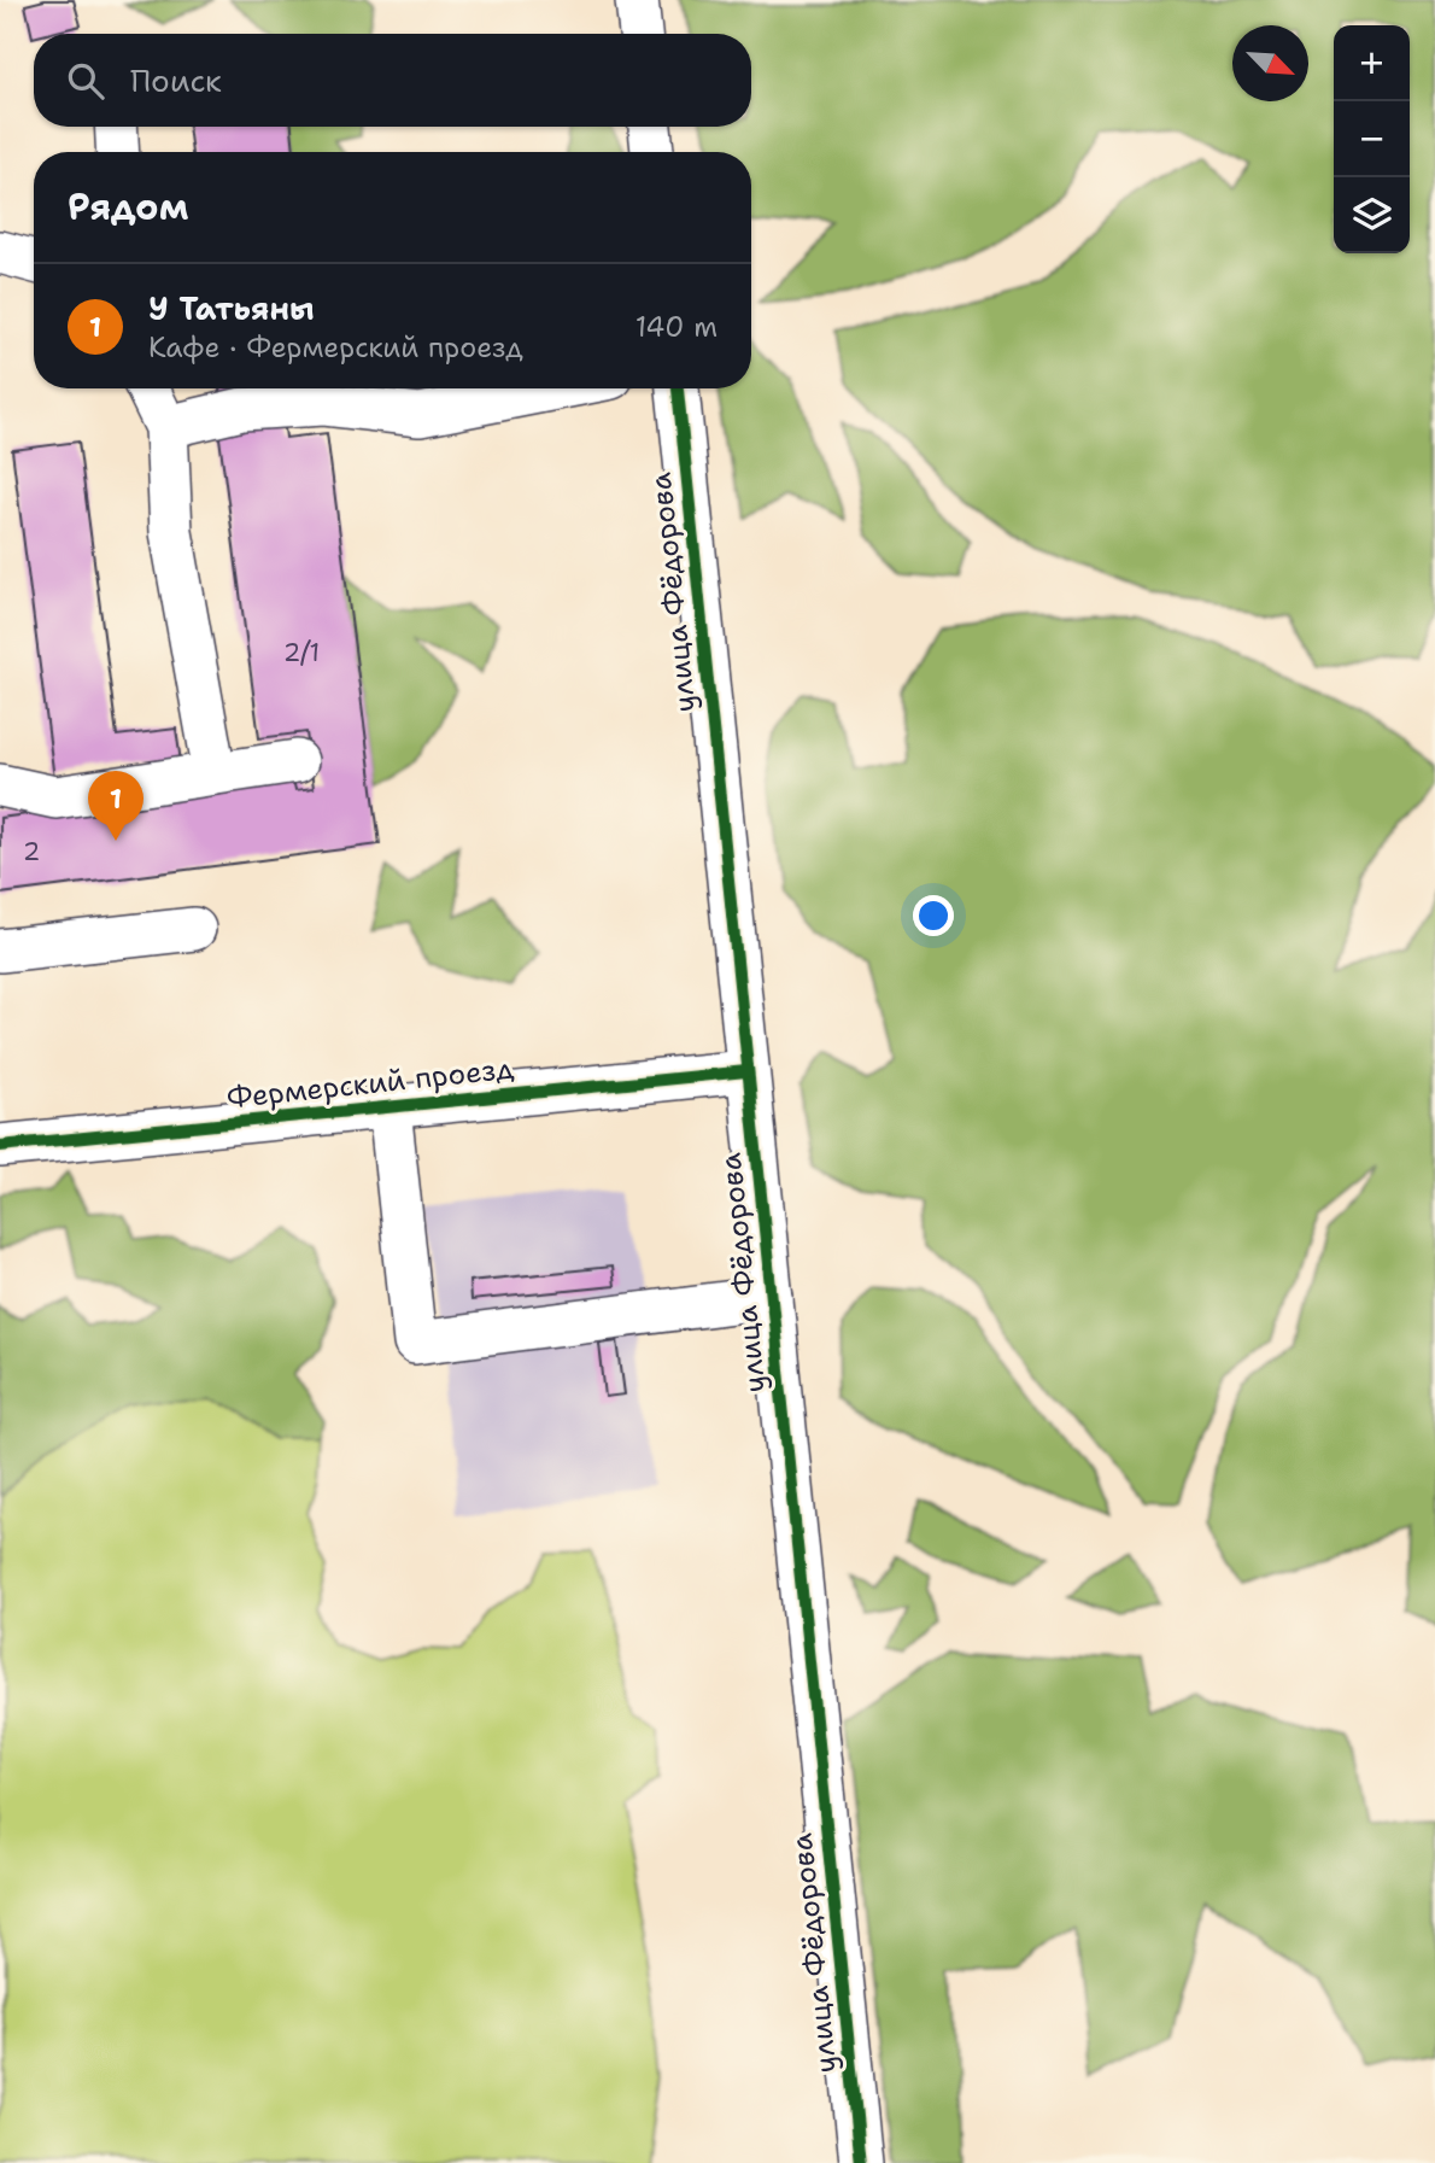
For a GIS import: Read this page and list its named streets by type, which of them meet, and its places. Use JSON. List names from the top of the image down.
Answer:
{
  "streets": {
    "street": ["улица Фёдорова", "Фермерский проезд"]
  },
  "crossings": [
    ["улица Фёдорова", "Фермерский проезд"]
  ],
  "house_numbers": ["2/1", "2"],
  "north": "bottom right",
  "page": {
    "map_buttons": ["+", "−"],
    "search": "Поиск",
    "heading": "Рядом",
    "list": [
      {
        "mark": "1",
        "name": "У Татьяны",
        "note": "Кафе · Фермерский проезд",
        "value": "140 m"
      }
    ],
    "pins": "1"
  }
}
